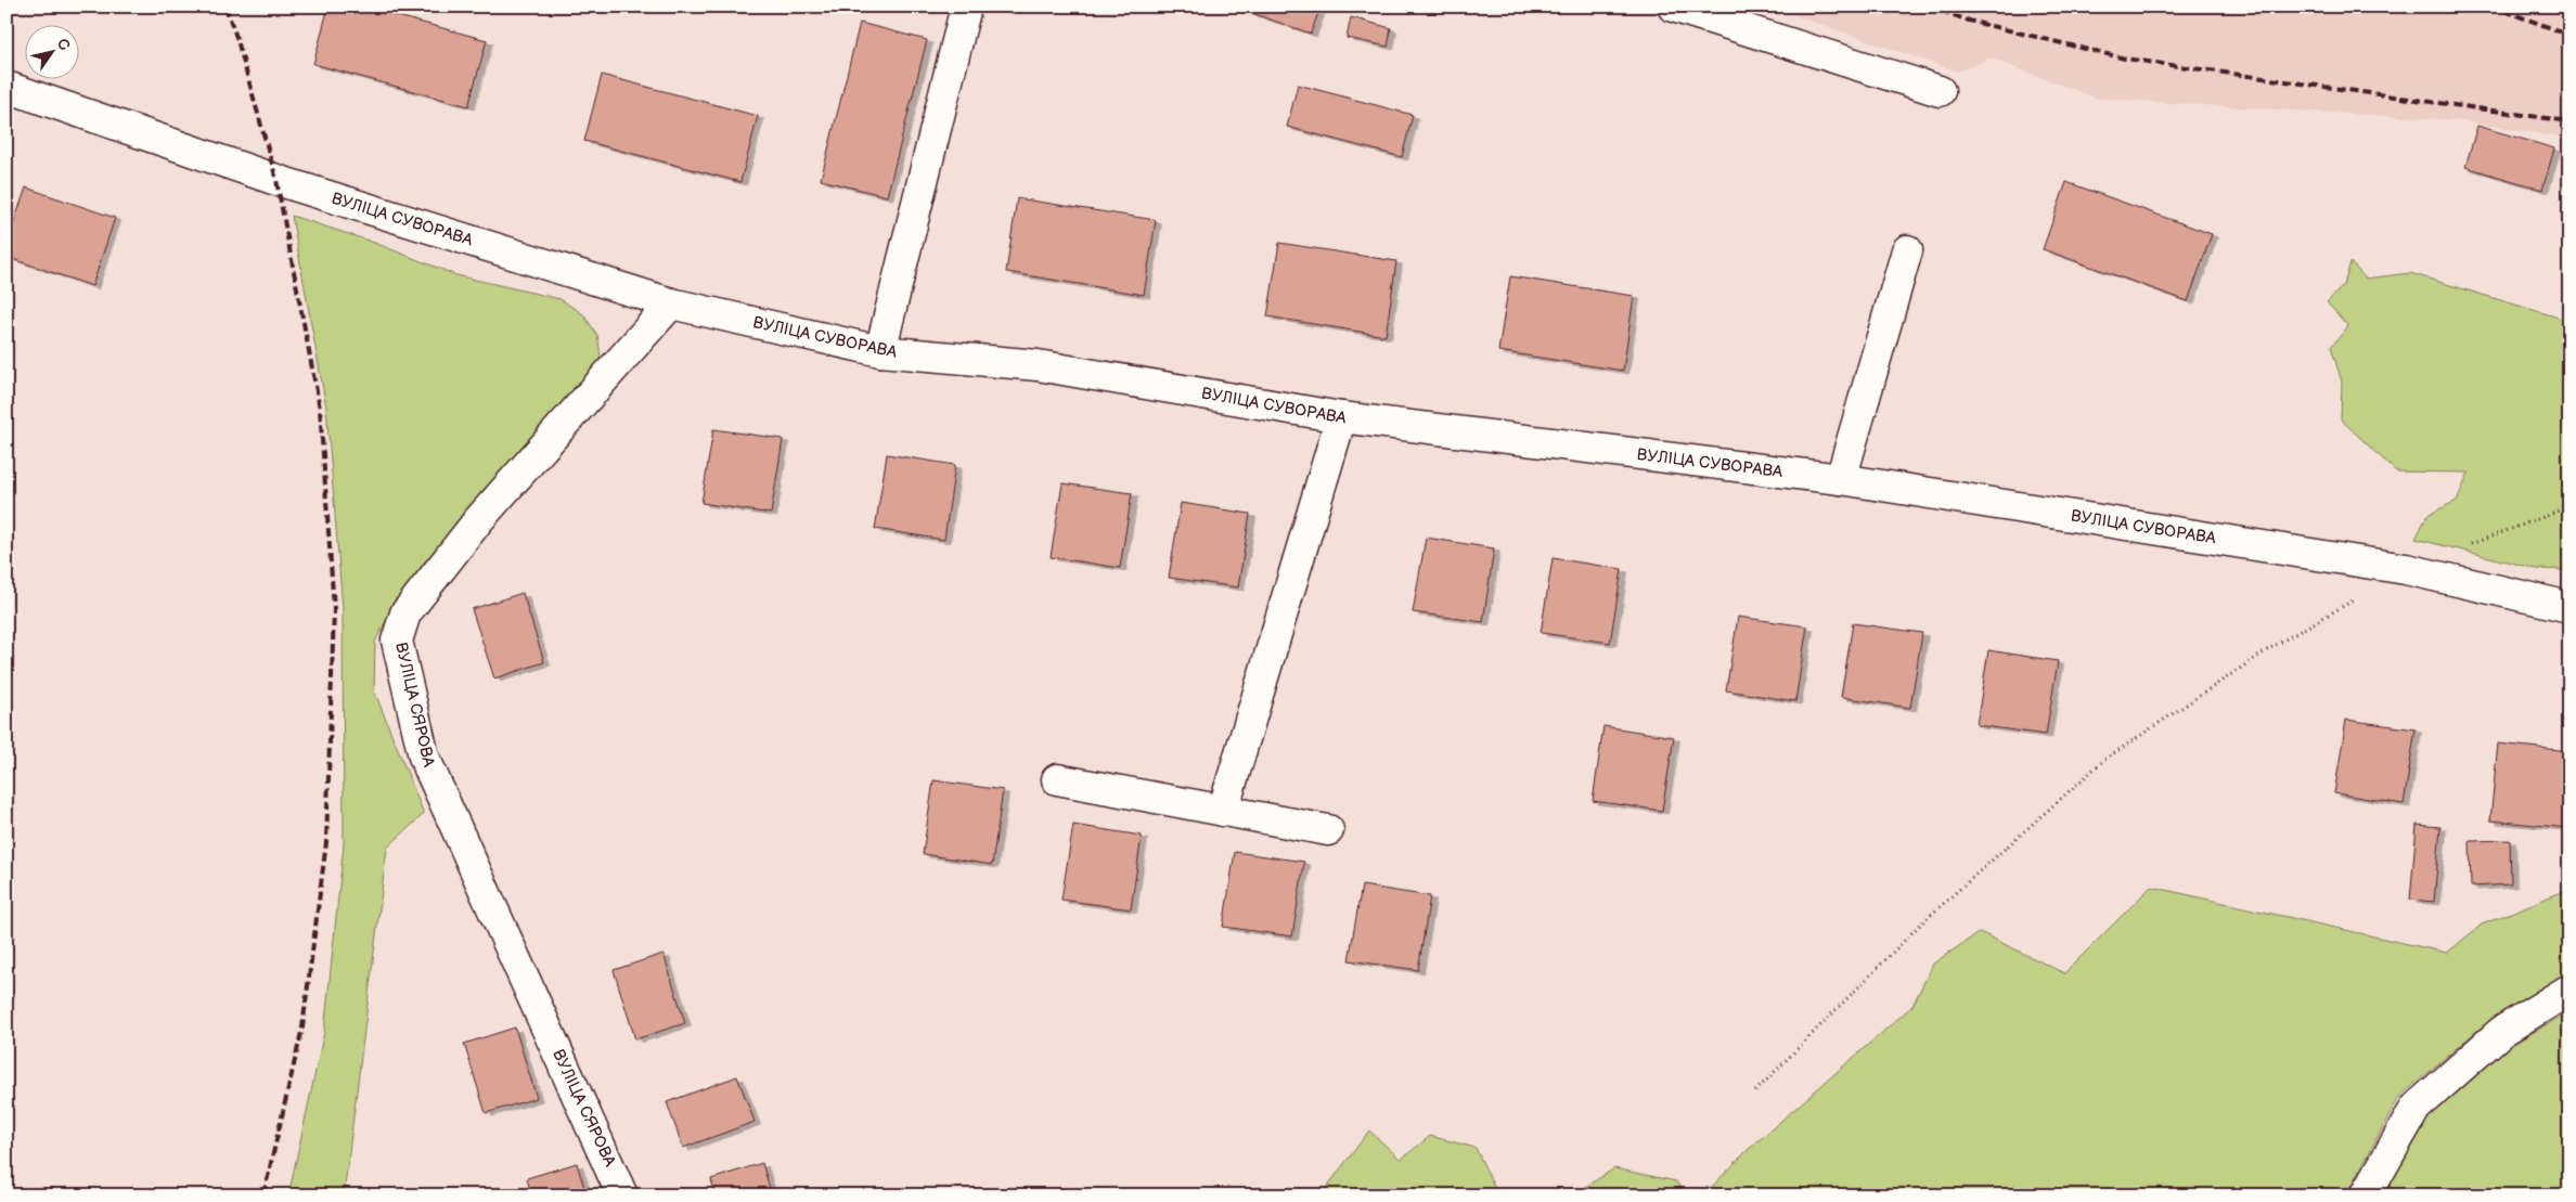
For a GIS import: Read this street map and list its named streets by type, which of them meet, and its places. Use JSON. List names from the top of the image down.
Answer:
{
  "streets": {
    "street": ["ВУЛІЦА СУВОРАВА", "ВУЛІЦА СЯРОВА"]
  },
  "crossings": [
    ["ВУЛІЦА СУВОРАВА", "ВУЛІЦА СЯРОВА"]
  ],
  "north": "top right"
}
